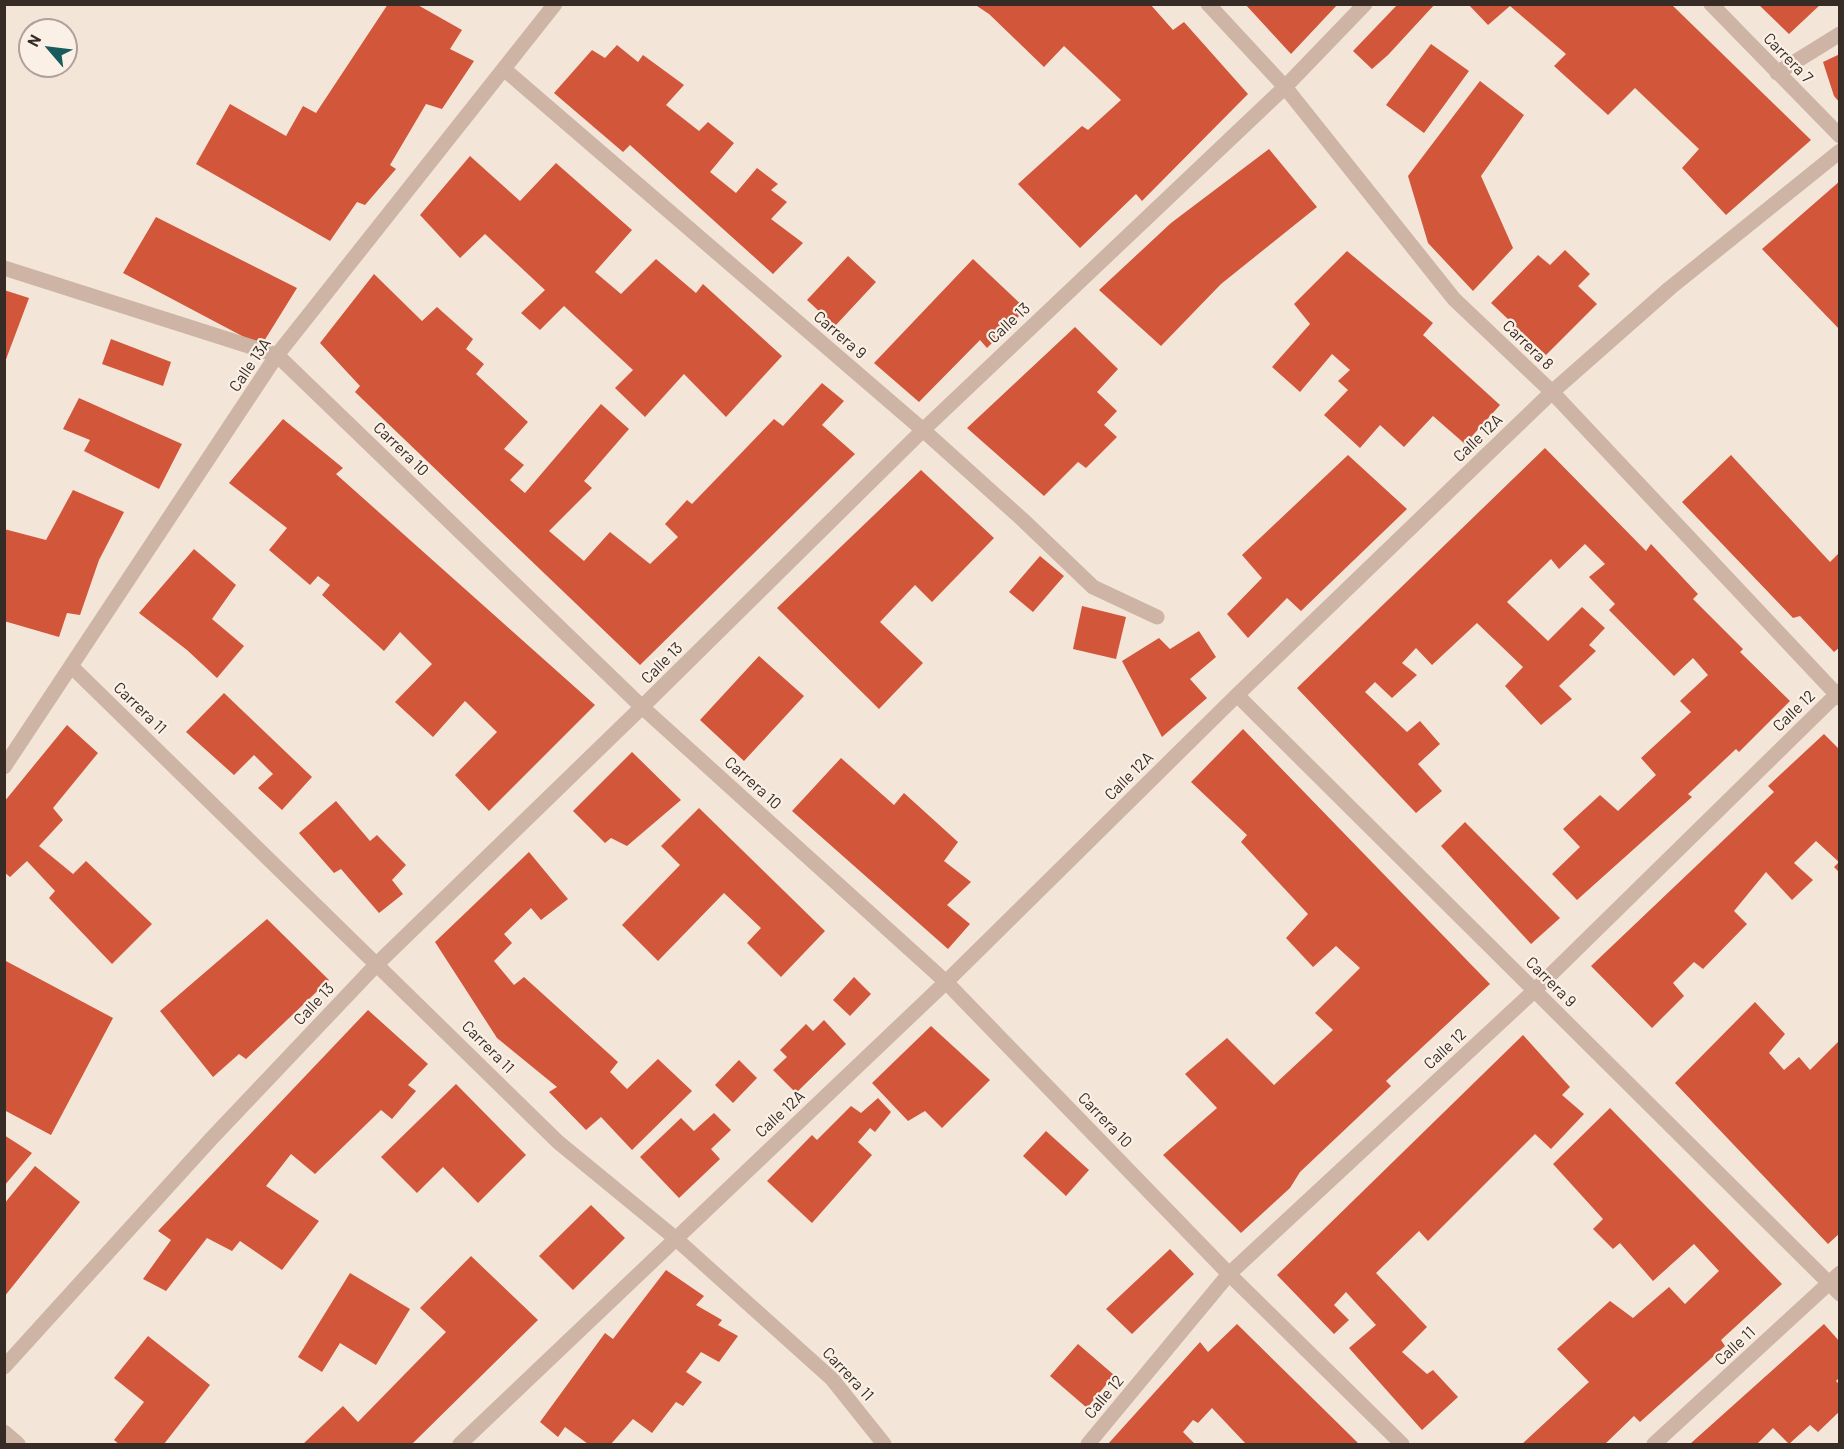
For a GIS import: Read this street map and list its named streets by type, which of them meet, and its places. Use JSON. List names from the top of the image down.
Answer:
{
  "streets": {
    "street": [
      "Carrera 7",
      "Calle 13",
      "Carrera 9",
      "Carrera 8",
      "Calle 13A",
      "Calle 12A",
      "Carrera 10",
      "Carrera 11",
      "Calle 12",
      "Calle 11"
    ]
  },
  "crossings": [
    ["Calle 13", "Carrera 9"],
    ["Calle 13", "Carrera 8"],
    ["Calle 13", "Carrera 10"],
    ["Calle 13", "Carrera 11"],
    ["Carrera 9", "Calle 13A"],
    ["Carrera 9", "Calle 12A"],
    ["Carrera 9", "Calle 12"],
    ["Carrera 9", "Calle 11"],
    ["Carrera 8", "Calle 12A"],
    ["Carrera 8", "Calle 12"],
    ["Calle 13A", "Carrera 10"],
    ["Calle 13A", "Carrera 11"],
    ["Calle 12A", "Carrera 10"],
    ["Calle 12A", "Carrera 11"],
    ["Carrera 10", "Calle 12"]
  ],
  "north": "top left"
}
